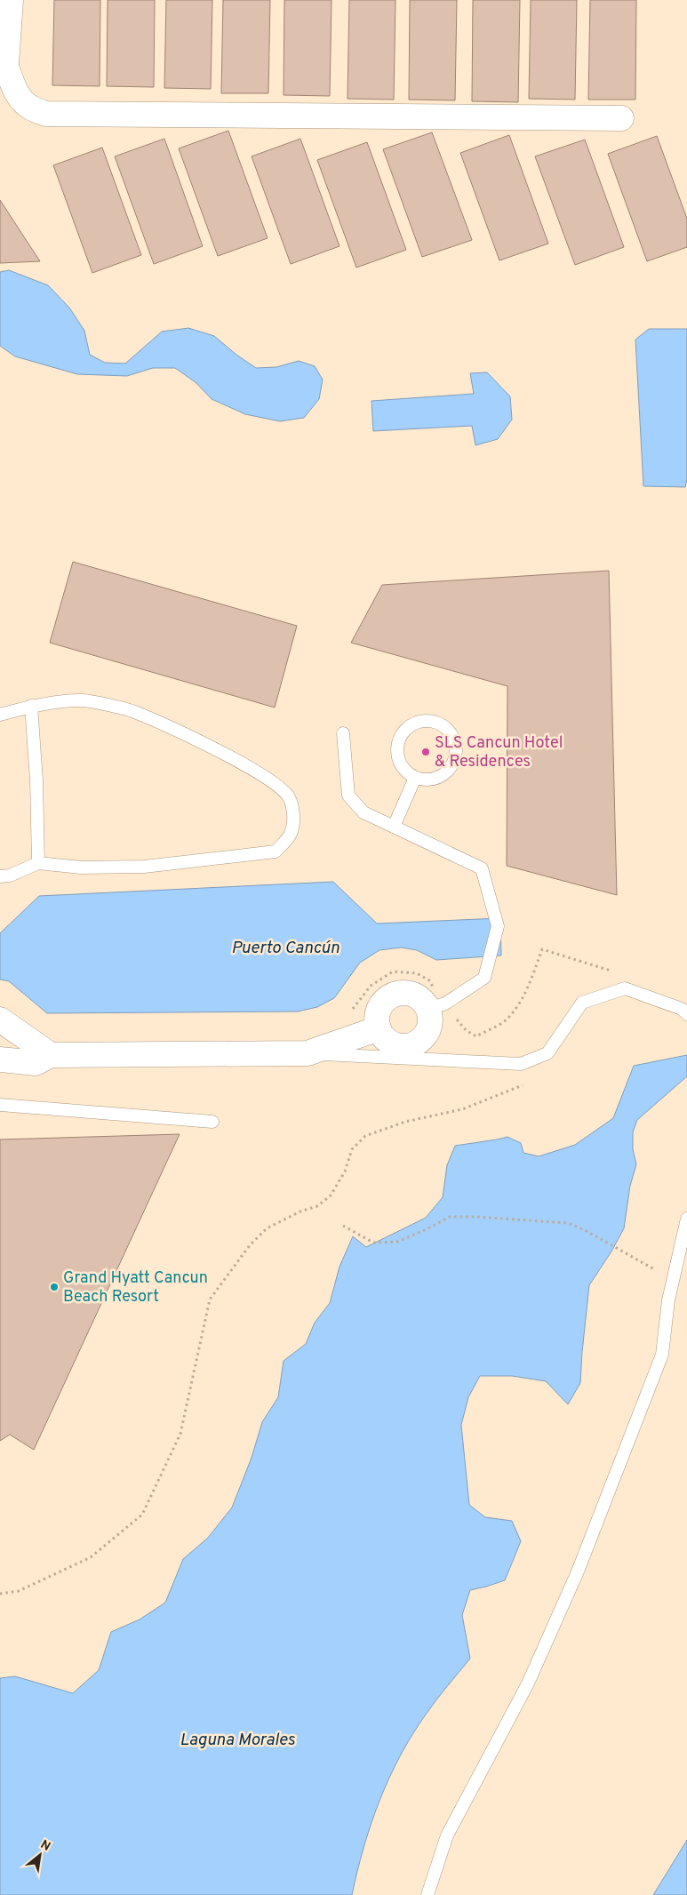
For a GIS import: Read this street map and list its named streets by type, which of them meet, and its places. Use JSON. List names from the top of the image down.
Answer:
{
  "water": ["Puerto Cancún", "Laguna Morales"],
  "places": ["SLS Cancun Hotel & Residences", "Grand Hyatt Cancun Beach Resort"],
  "north": "top right"
}
